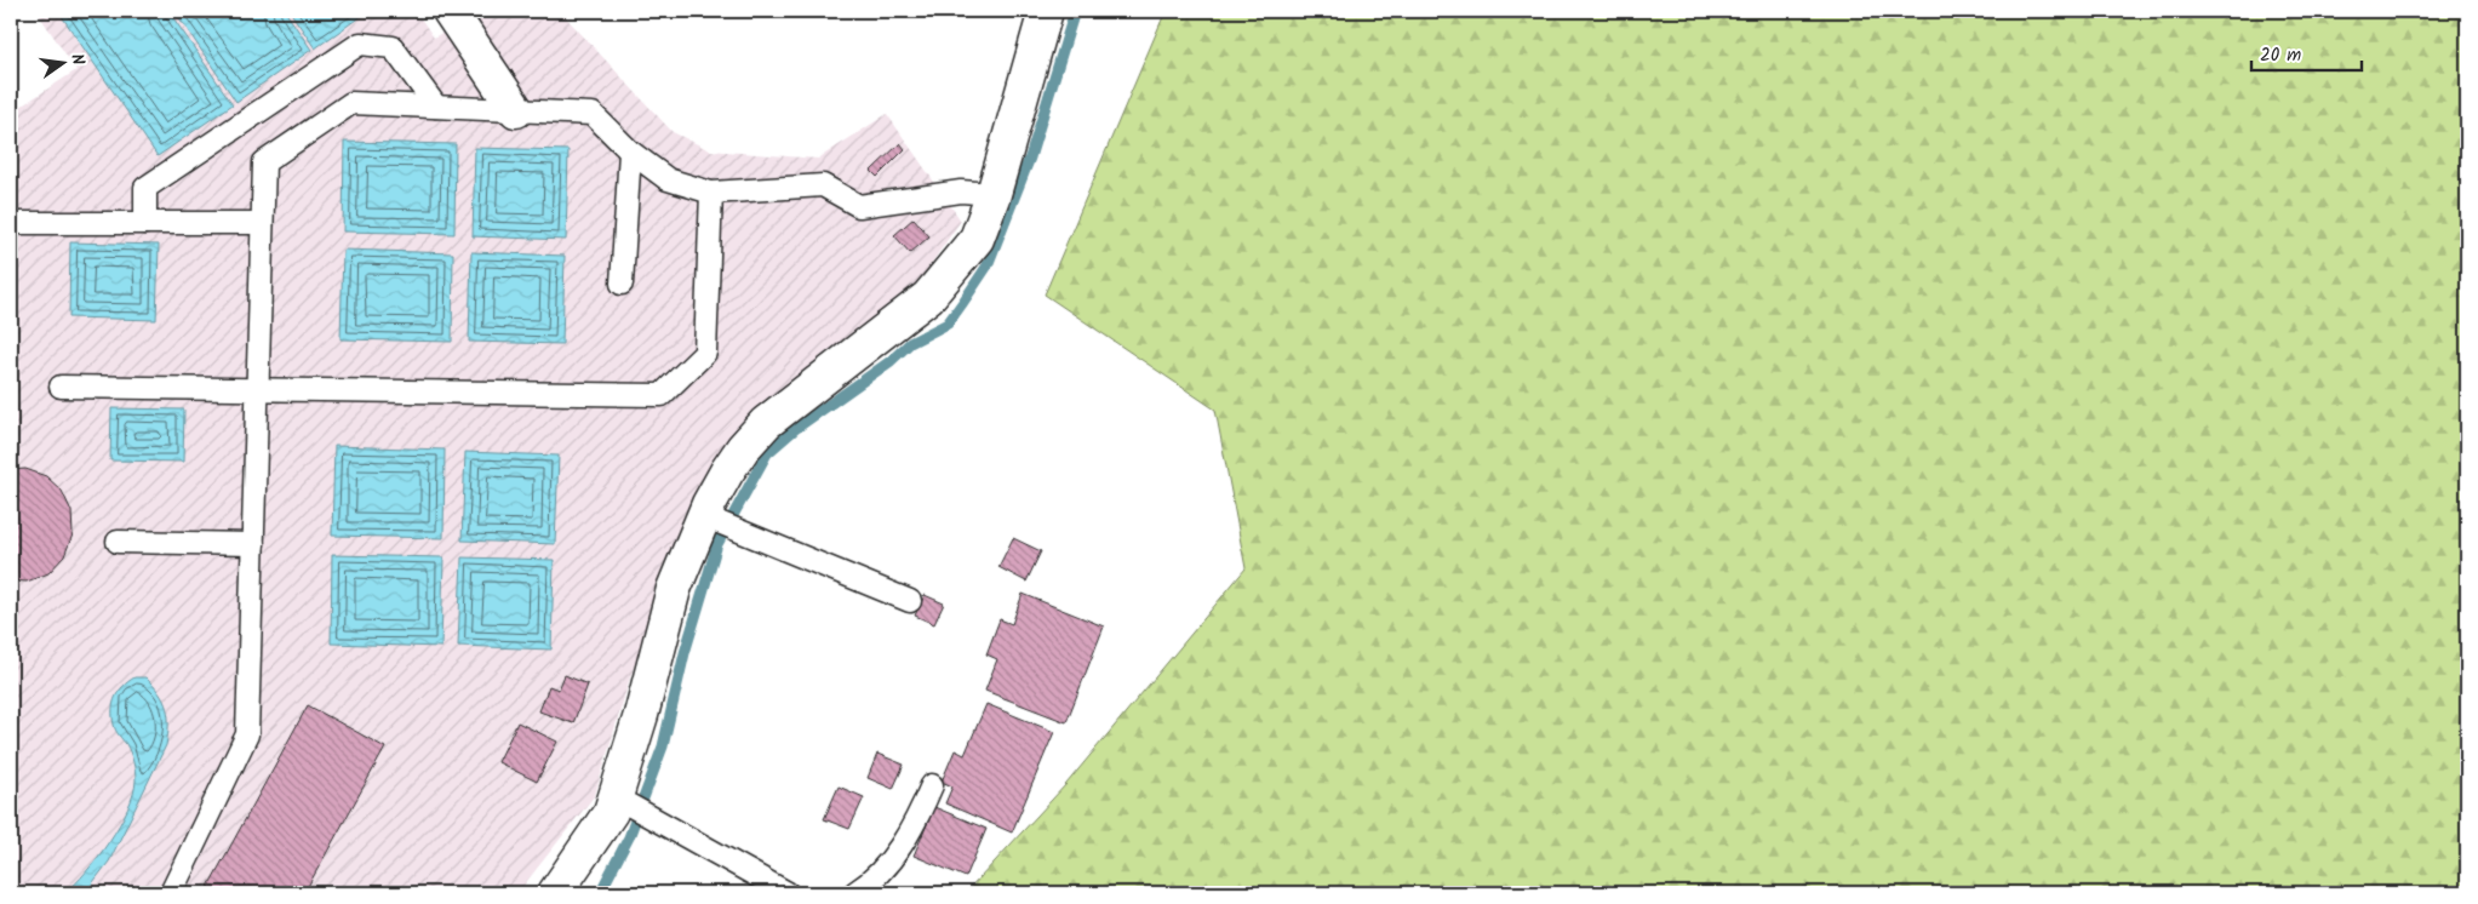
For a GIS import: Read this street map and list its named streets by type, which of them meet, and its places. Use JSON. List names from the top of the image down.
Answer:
{
  "scale_bar": "20 m",
  "north": "right"
}
